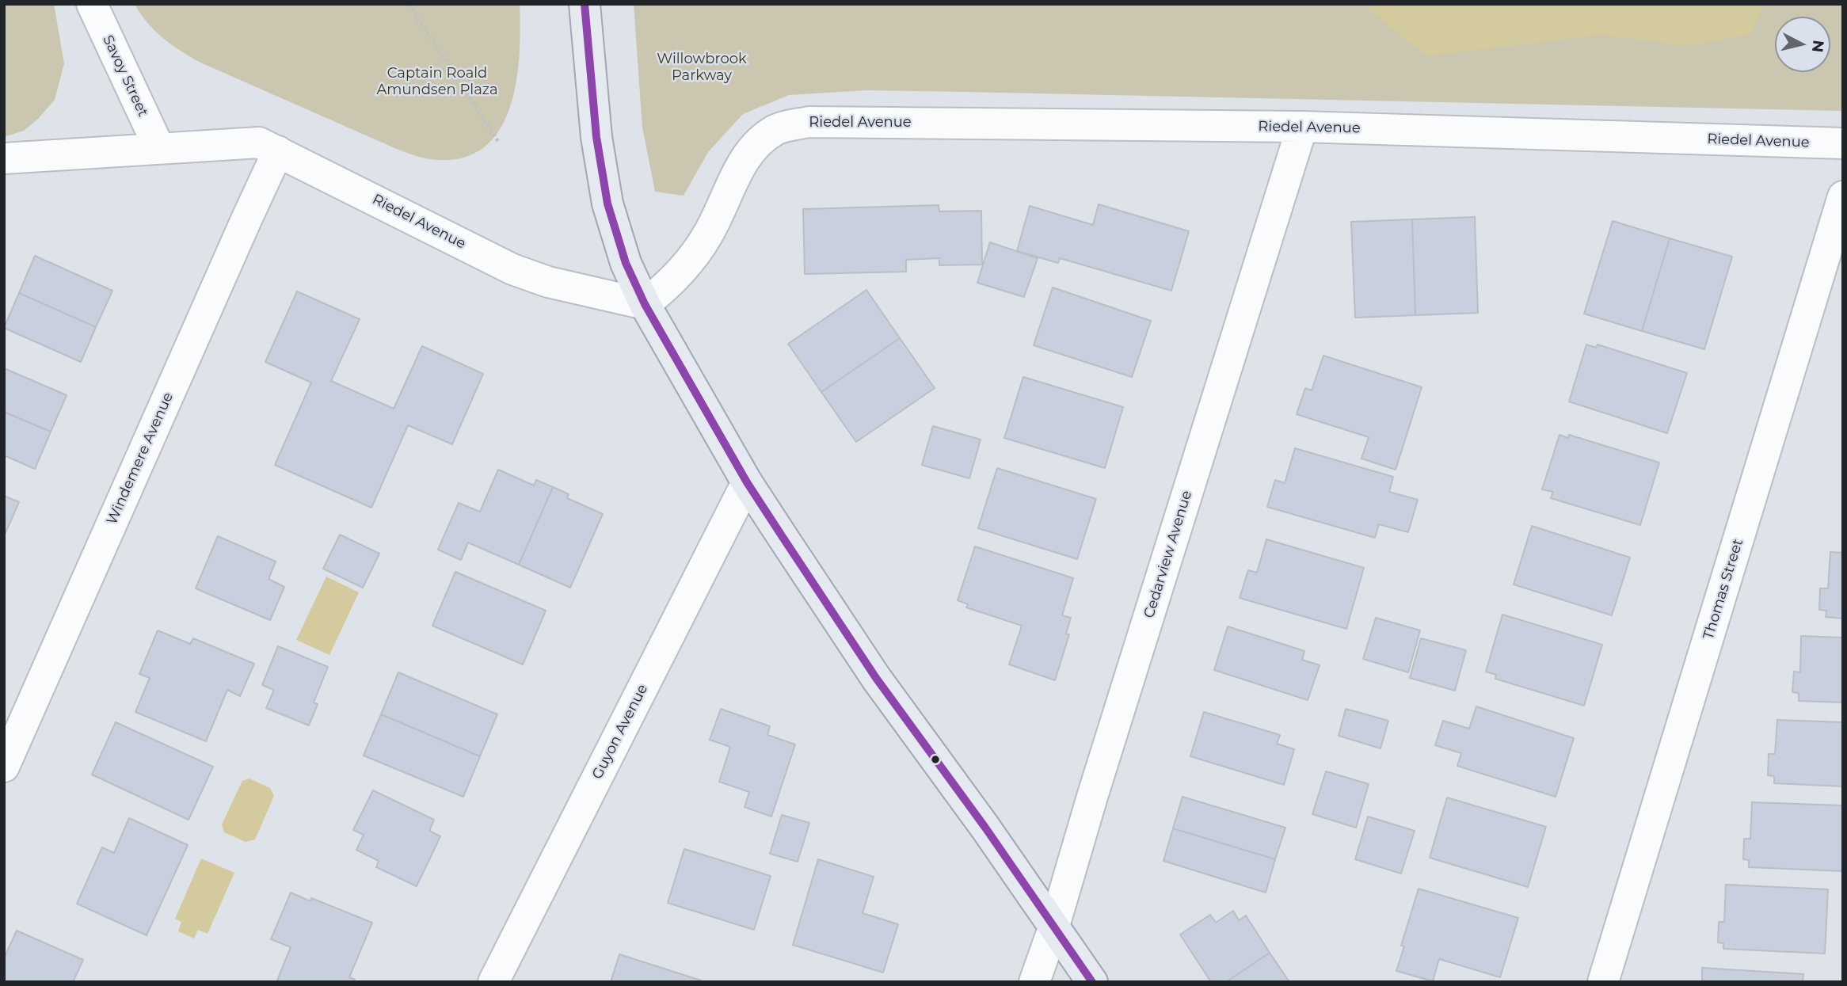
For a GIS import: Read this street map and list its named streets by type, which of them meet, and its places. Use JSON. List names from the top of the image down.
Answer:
{
  "streets": {
    "street": [
      "Savoy Street",
      "Riedel Avenue",
      "Windemere Avenue",
      "Cedarview Avenue",
      "Thomas Street",
      "Guyon Avenue"
    ]
  },
  "crossings": [
    ["Savoy Street", "Riedel Avenue"],
    ["Riedel Avenue", "Windemere Avenue"],
    ["Riedel Avenue", "Cedarview Avenue"]
  ],
  "parks": ["Willowbrook Parkway", "Captain Roald Amundsen Plaza"],
  "north": "right"
}
